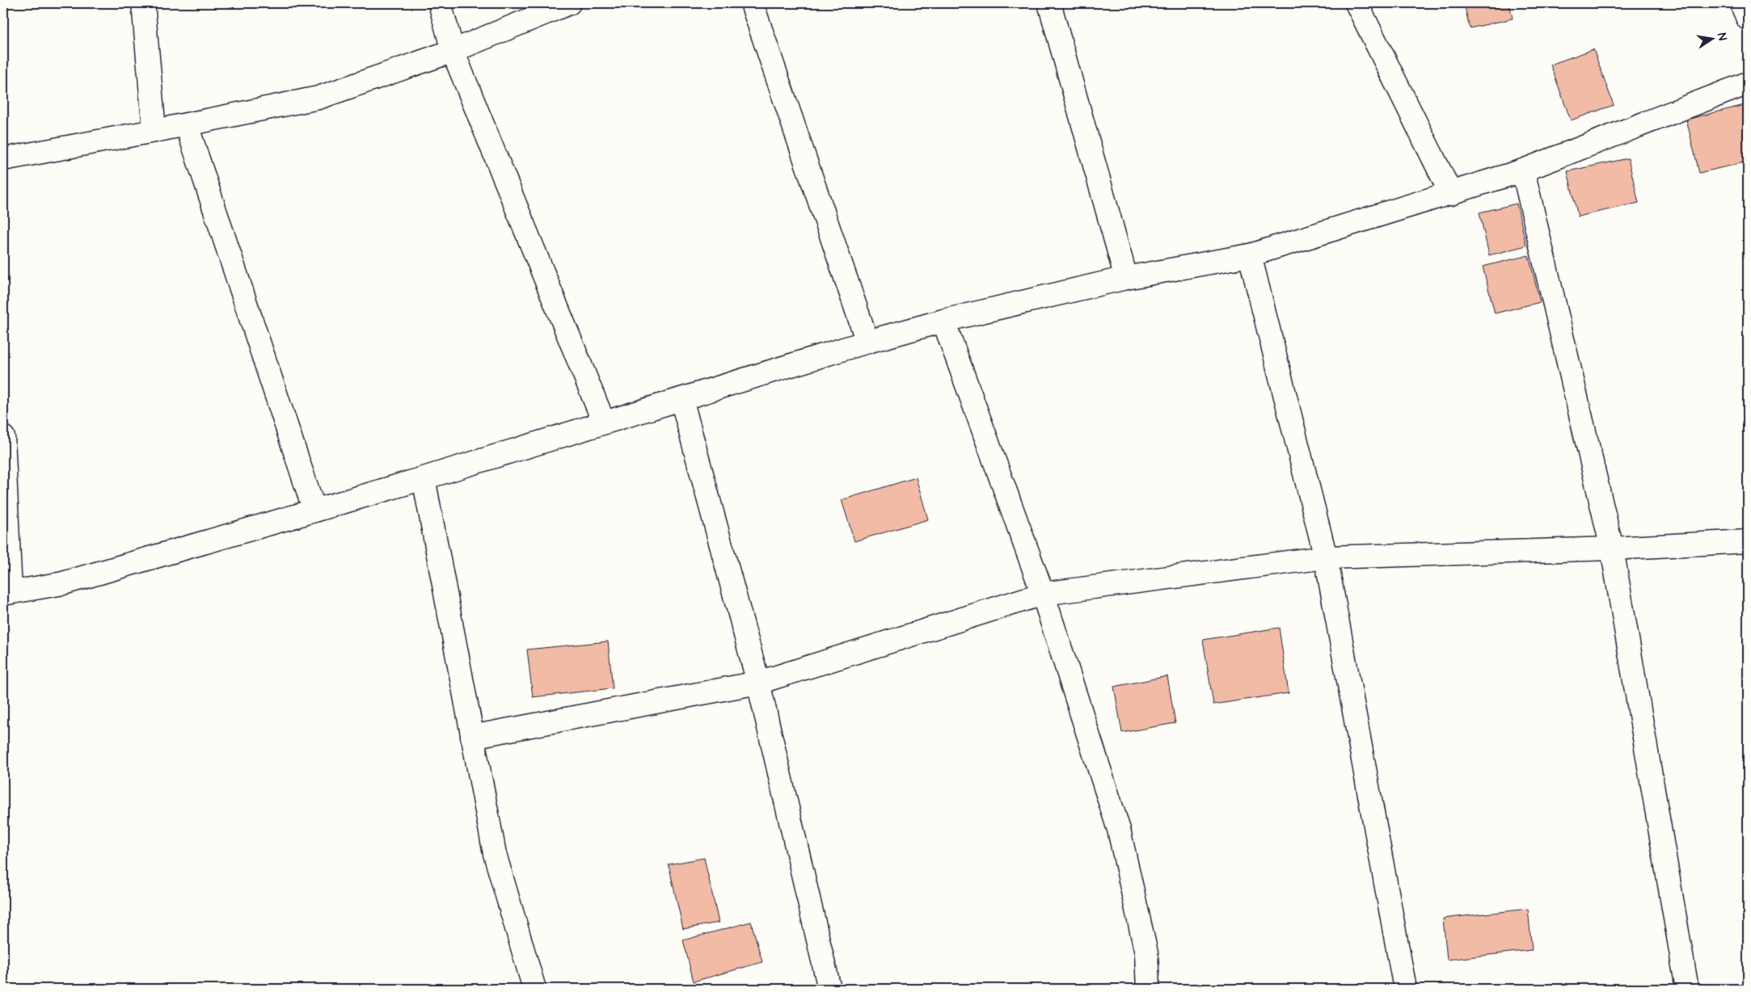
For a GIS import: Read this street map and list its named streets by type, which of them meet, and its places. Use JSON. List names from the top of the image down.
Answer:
{
  "north": "right"
}
